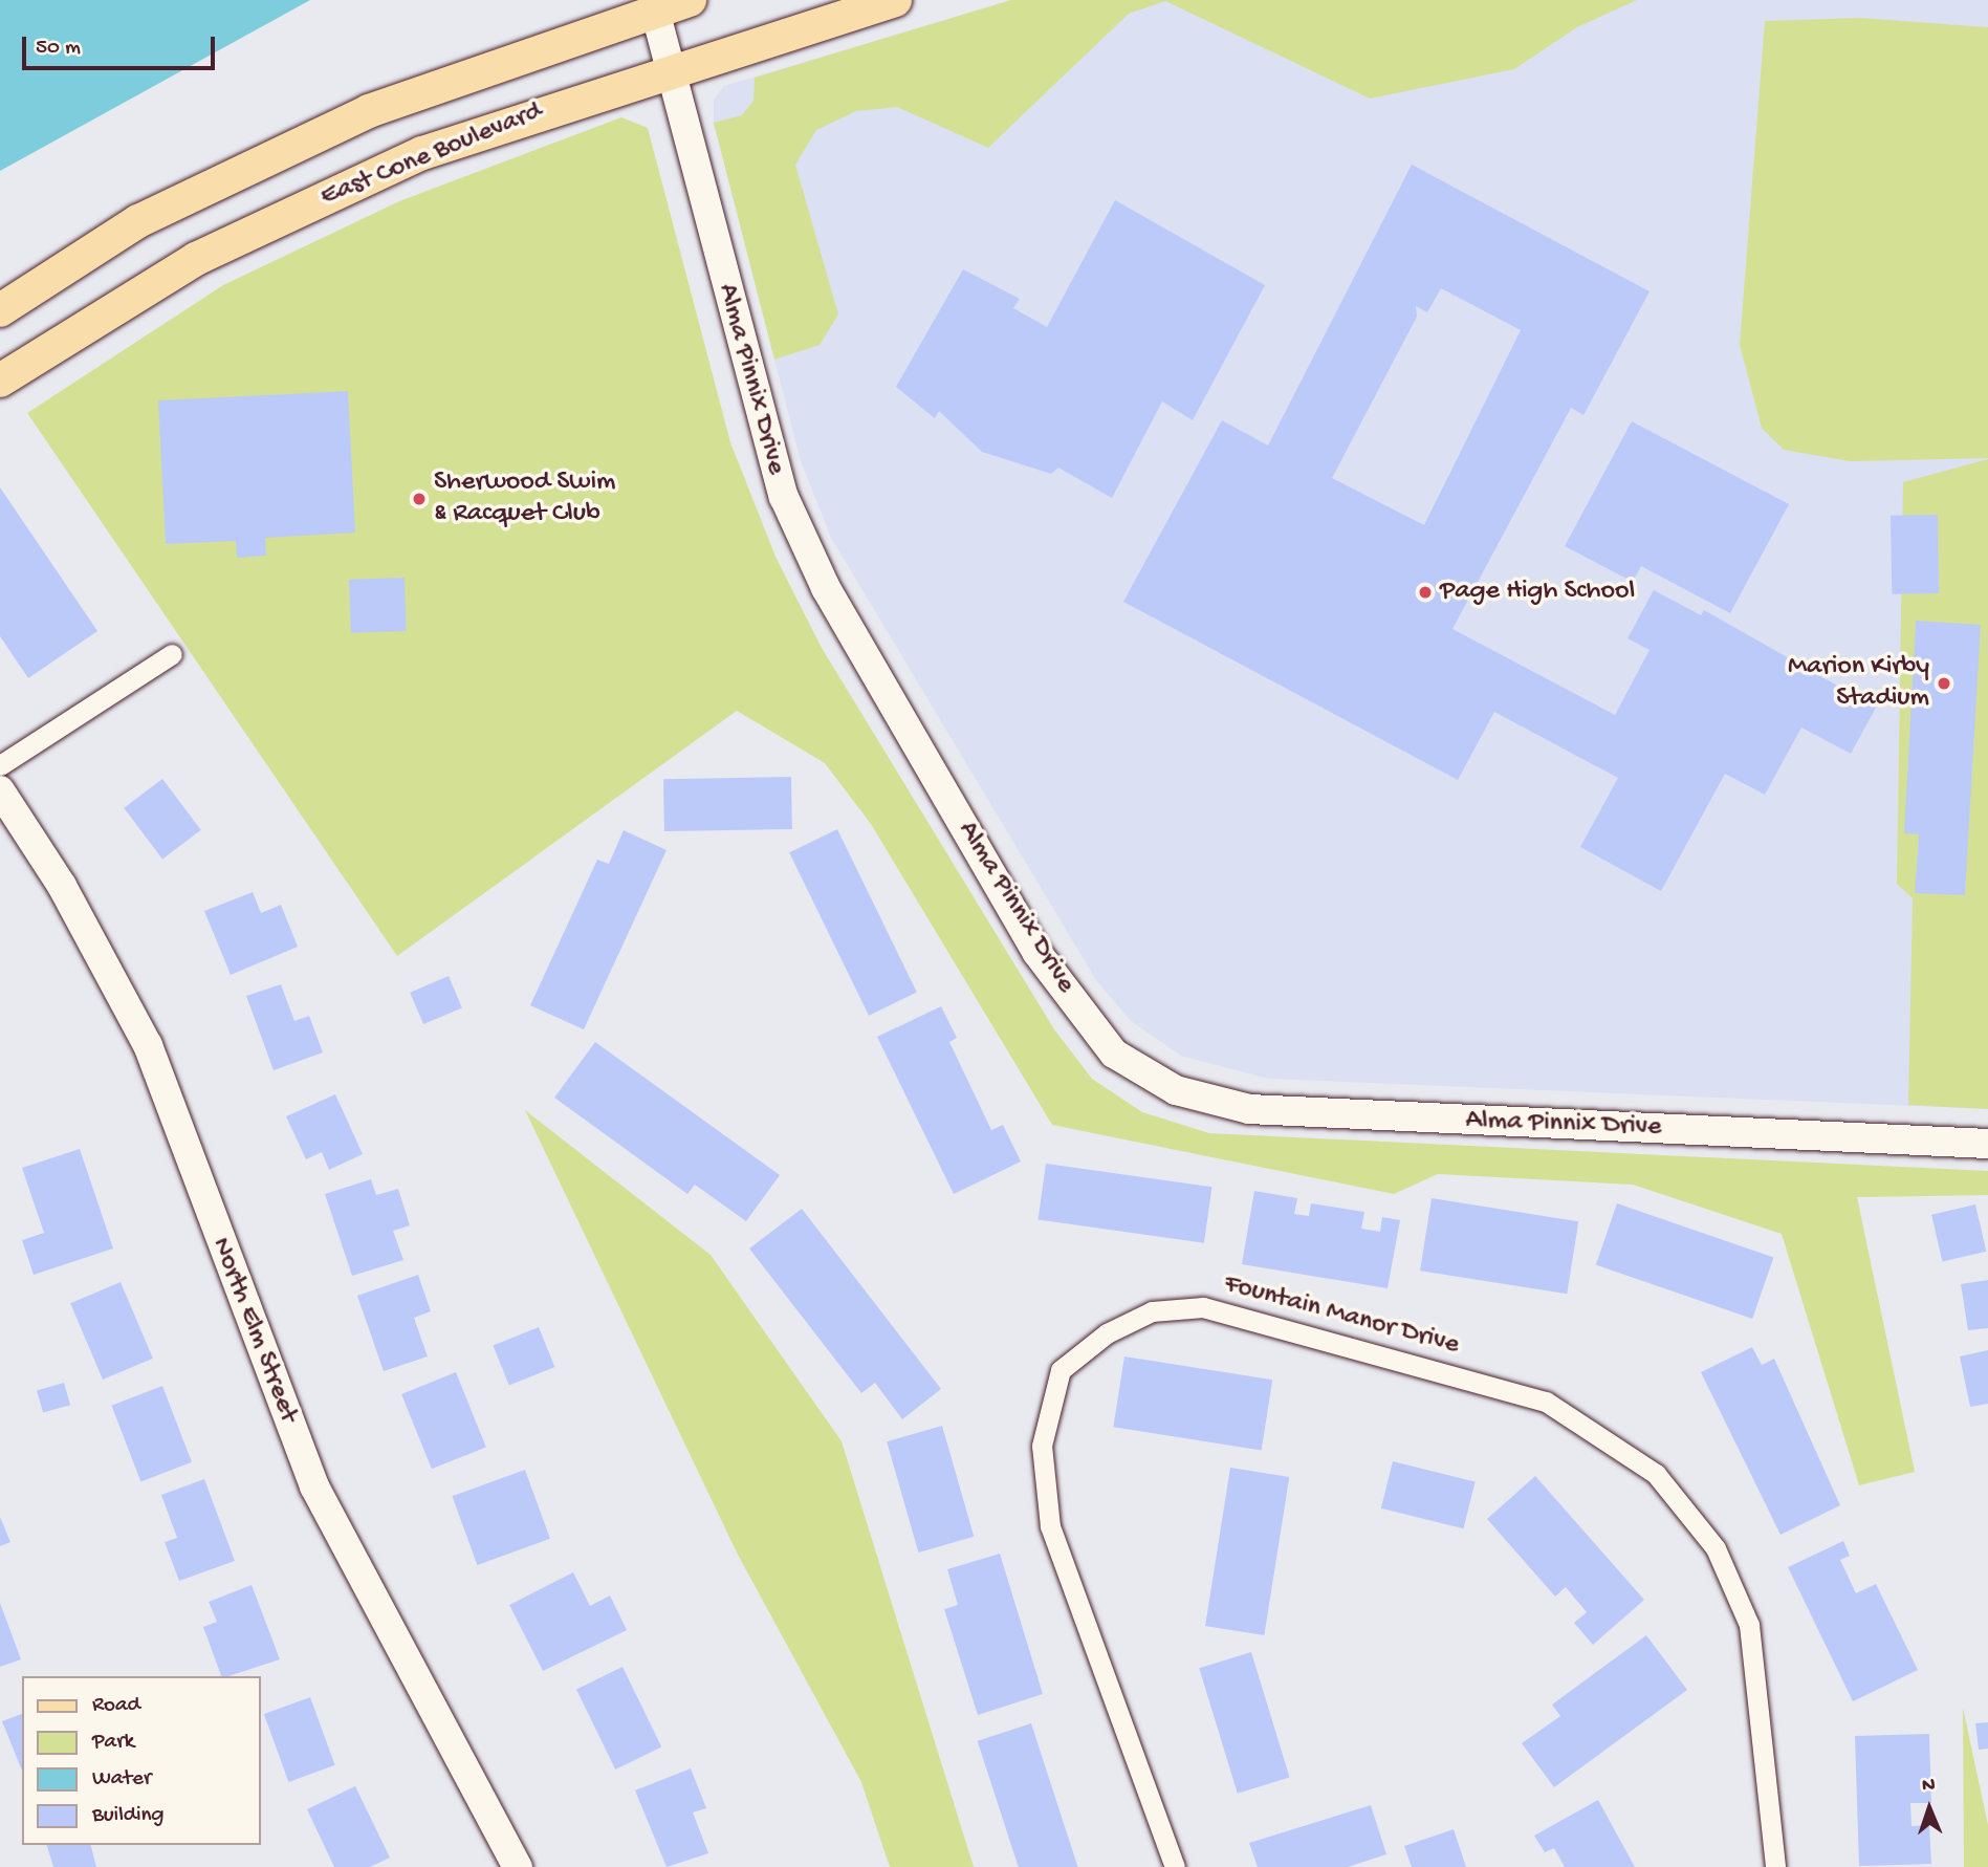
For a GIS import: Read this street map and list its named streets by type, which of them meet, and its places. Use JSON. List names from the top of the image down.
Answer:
{
  "streets": {
    "main road": ["East Cone Boulevard"],
    "street": ["Alma Pinnix Drive", "Fountain Manor Drive", "North Elm Street"]
  },
  "crossings": [
    ["East Cone Boulevard", "Alma Pinnix Drive"]
  ],
  "places": ["Sherwood Swim & Racquet Club", "Page High School", "Marion Kirby Stadium"],
  "legend": [
    "Road",
    "Park",
    "Water",
    "Building"
  ],
  "scale_bar": "50 m",
  "north": "top"
}
